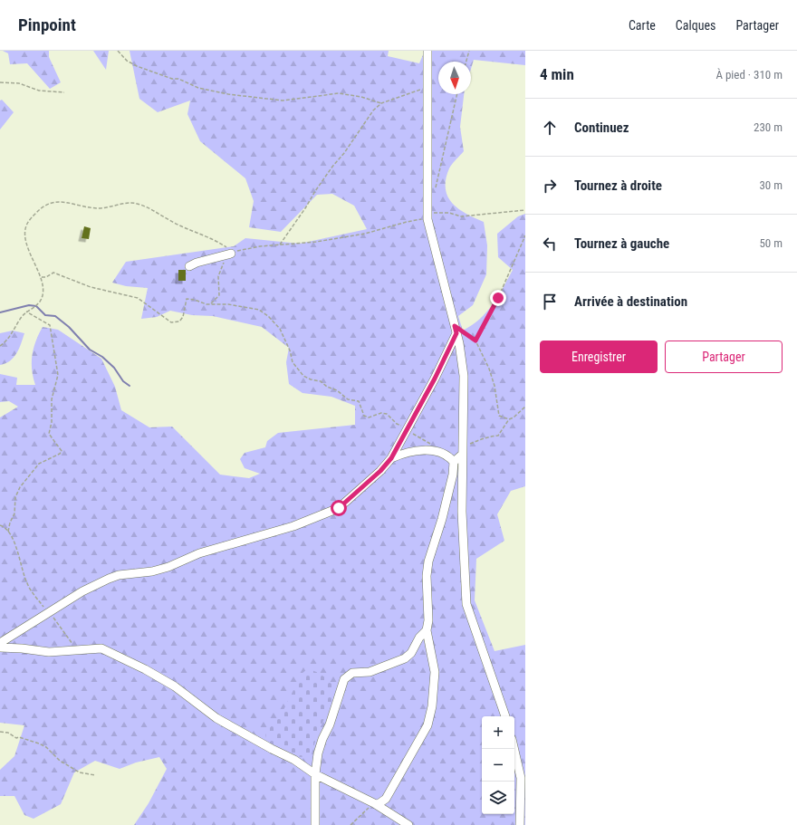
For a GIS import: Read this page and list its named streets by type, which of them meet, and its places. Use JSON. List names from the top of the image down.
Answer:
{
  "north": "bottom",
  "page": {
    "header": "Pinpoint",
    "nav": ["Carte", "Calques", "Partager"],
    "heading": ["4 min", "À pied · 310 m"],
    "list": [
      ["Continuez", "230 m"],
      ["Tournez à droite", "30 m"],
      ["Tournez à gauche", "50 m"],
      "Arrivée à destination"
    ],
    "buttons": ["Enregistrer", "Partager"],
    "map_buttons": ["+", "−"]
  }
}
